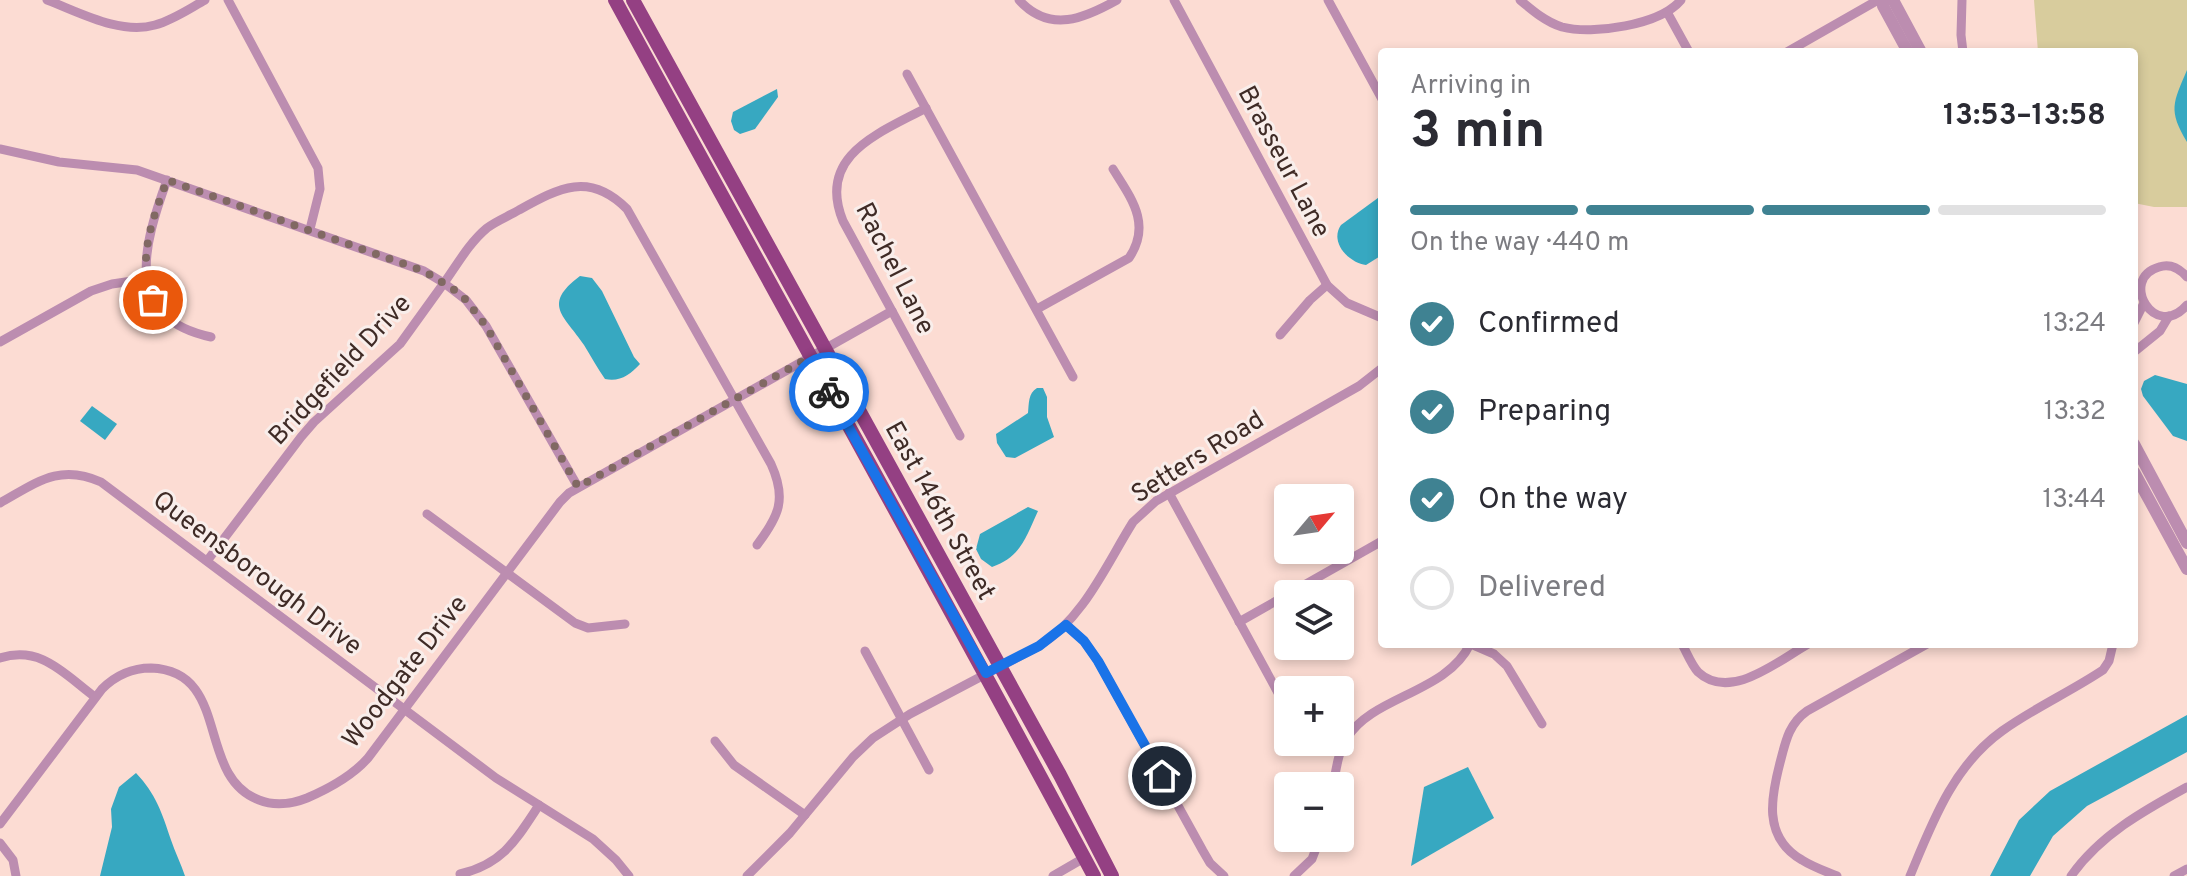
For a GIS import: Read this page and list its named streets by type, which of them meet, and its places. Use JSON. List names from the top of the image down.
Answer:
{
  "streets": {
    "main road": ["East 146th Street"],
    "street": [
      "Brasseur Lane",
      "Rachel Lane",
      "Bridgefield Drive",
      "Setters Road",
      "Queensborough Drive",
      "Woodgate Drive"
    ]
  },
  "crossings": [
    ["Rachel Lane", "Woodgate Drive"],
    ["Bridgefield Drive", "Queensborough Drive"],
    ["Bridgefield Drive", "Woodgate Drive"],
    ["Setters Road", "East 146th Street"],
    ["East 146th Street", "Woodgate Drive"],
    ["Queensborough Drive", "Woodgate Drive"]
  ],
  "north": "top right",
  "page": {
    "heading": ["3 min", "Arriving in", "13:53–13:58"],
    "bar": "On the way · 440 m",
    "list": [
      ["Confirmed", "13:24"],
      ["Preparing", "13:32"],
      ["On the way", "13:44"],
      "Delivered"
    ],
    "map_buttons": ["+", "−"]
  }
}
